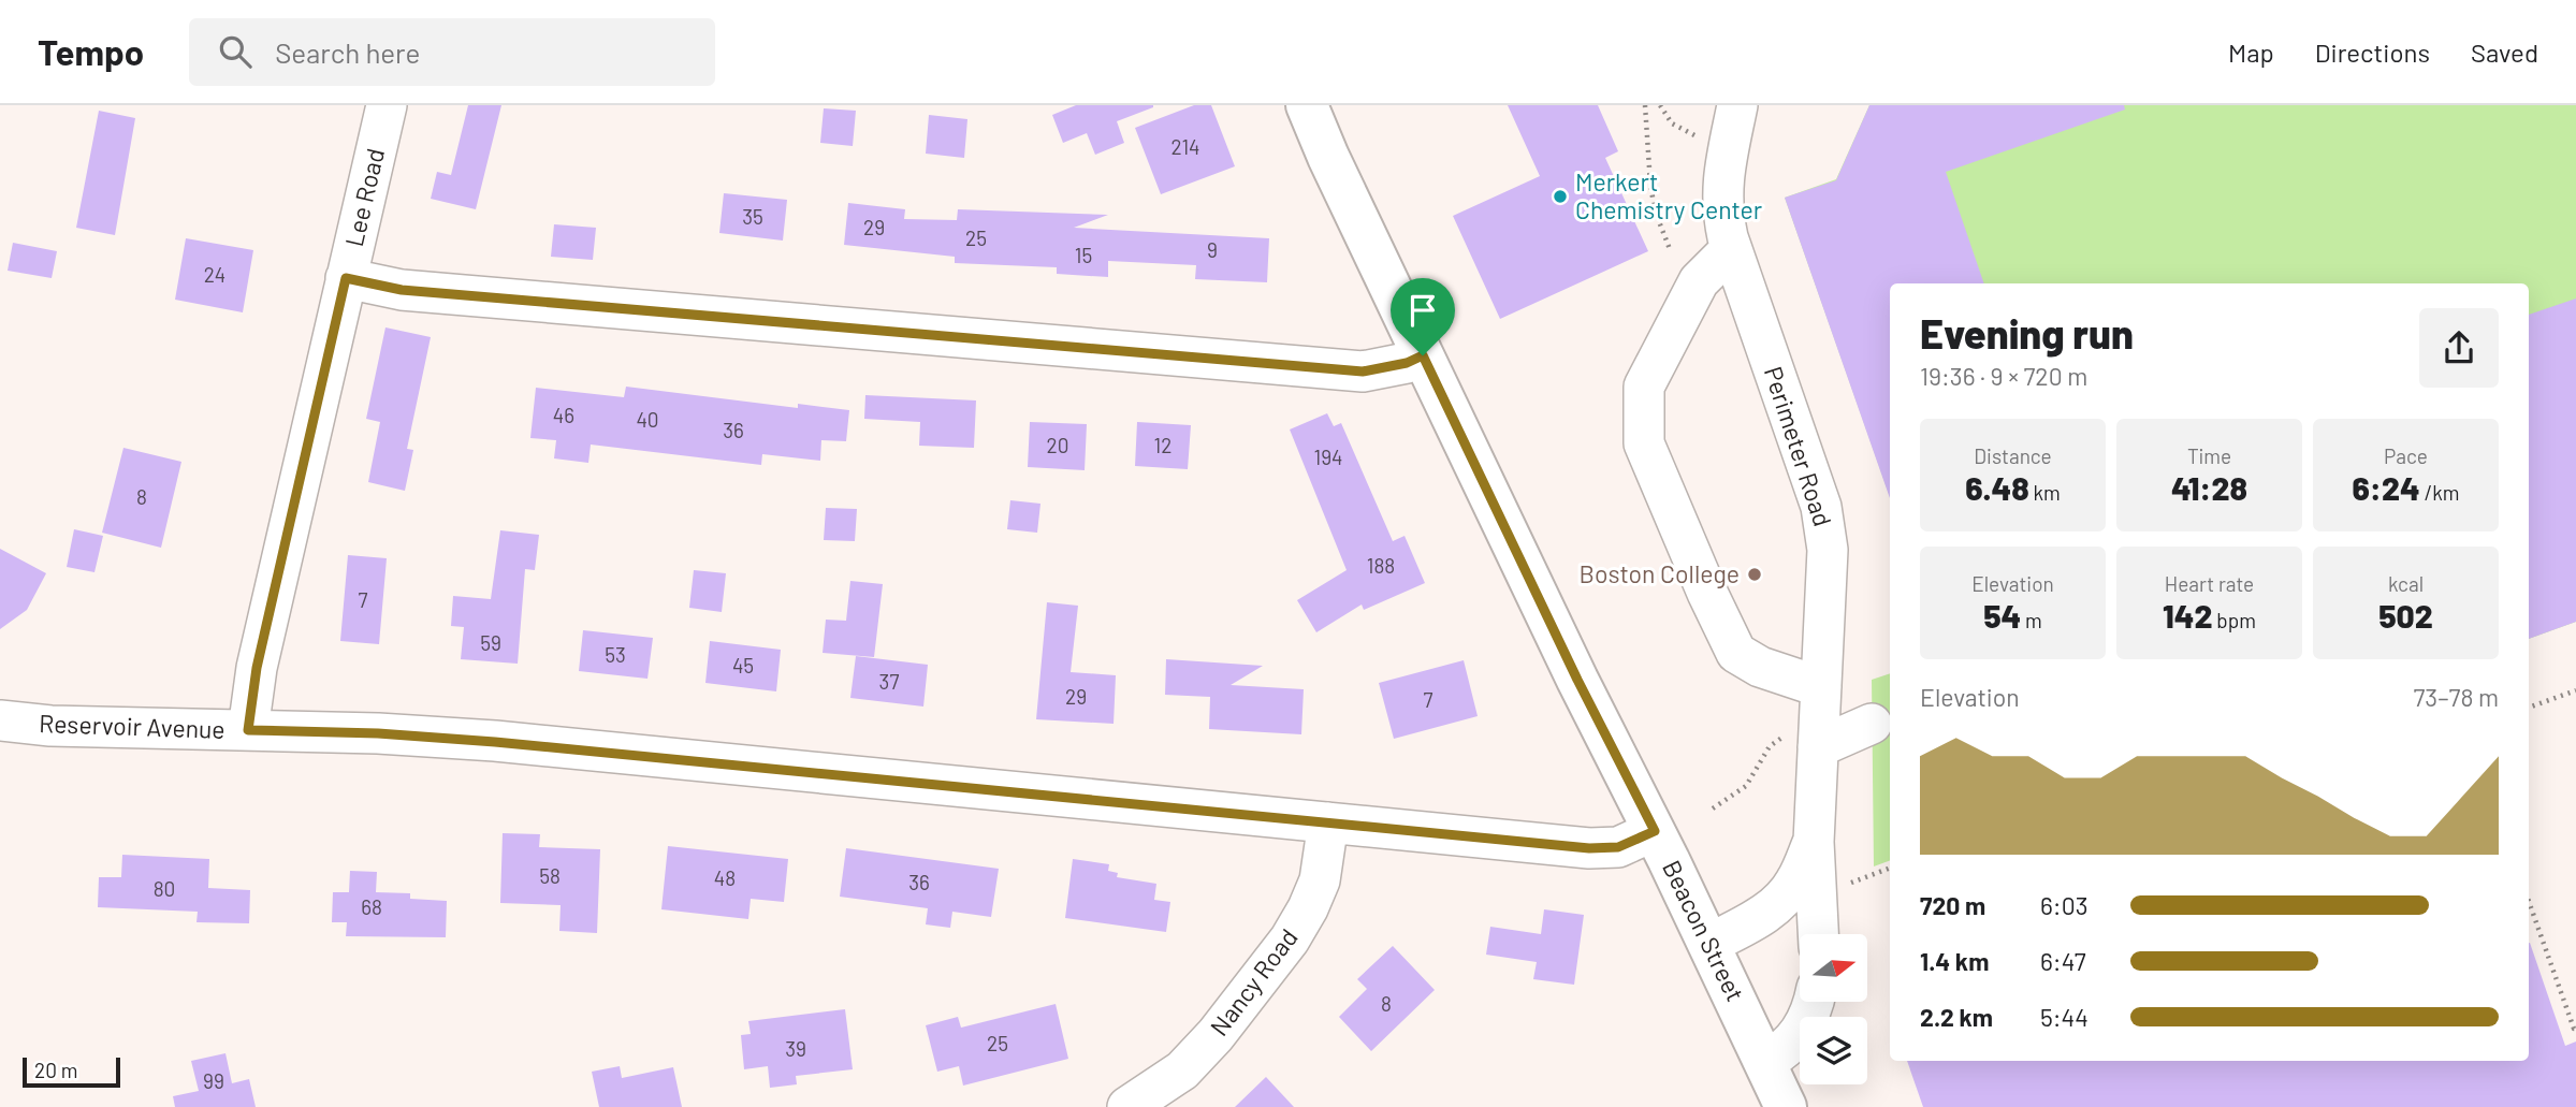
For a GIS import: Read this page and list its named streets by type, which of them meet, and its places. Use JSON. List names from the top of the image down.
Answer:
{
  "streets": {
    "main road": ["Beacon Street"],
    "street": [
      "Lee Road",
      "Perimeter Road",
      "Reservoir Avenue",
      "Nancy Road"
    ]
  },
  "crossings": [
    ["Lee Road", "Reservoir Avenue"],
    ["Perimeter Road", "Beacon Street"],
    ["Reservoir Avenue", "Beacon Street"],
    ["Reservoir Avenue", "Nancy Road"]
  ],
  "places": ["Merkert Chemistry Center", "Boston College"],
  "house_numbers": [
    "214",
    "35",
    "29",
    "25",
    "9",
    "15",
    "24",
    "46",
    "40",
    "36",
    "20",
    "12",
    "194",
    "8",
    "188",
    "7",
    "59",
    "53",
    "45",
    "37",
    "29",
    "7",
    "58",
    "48",
    "36",
    "80",
    "68",
    "8",
    "25",
    "39",
    "99"
  ],
  "scale_bar": "20 m",
  "north": "right",
  "page": {
    "header": "Tempo",
    "search": "Search here",
    "nav": ["Map", "Directions", "Saved"],
    "heading": ["Evening run", "19:36 · 9 × 720 m"],
    "stats": [
      ["Distance", "6.48 km"],
      ["Time", "41:28"],
      ["Pace", "6:24 /km"],
      ["Elevation", "54 m"],
      ["Heart rate", "142 bpm"],
      ["kcal", "502"]
    ],
    "chart": ["Elevation", "73–78 m"],
    "list": [
      {
        "name": "720 m",
        "note": "6:03"
      },
      {
        "name": "1.4 km",
        "note": "6:47"
      },
      {
        "name": "2.2 km",
        "note": "5:44"
      }
    ],
    "scale": "20 m"
  }
}
